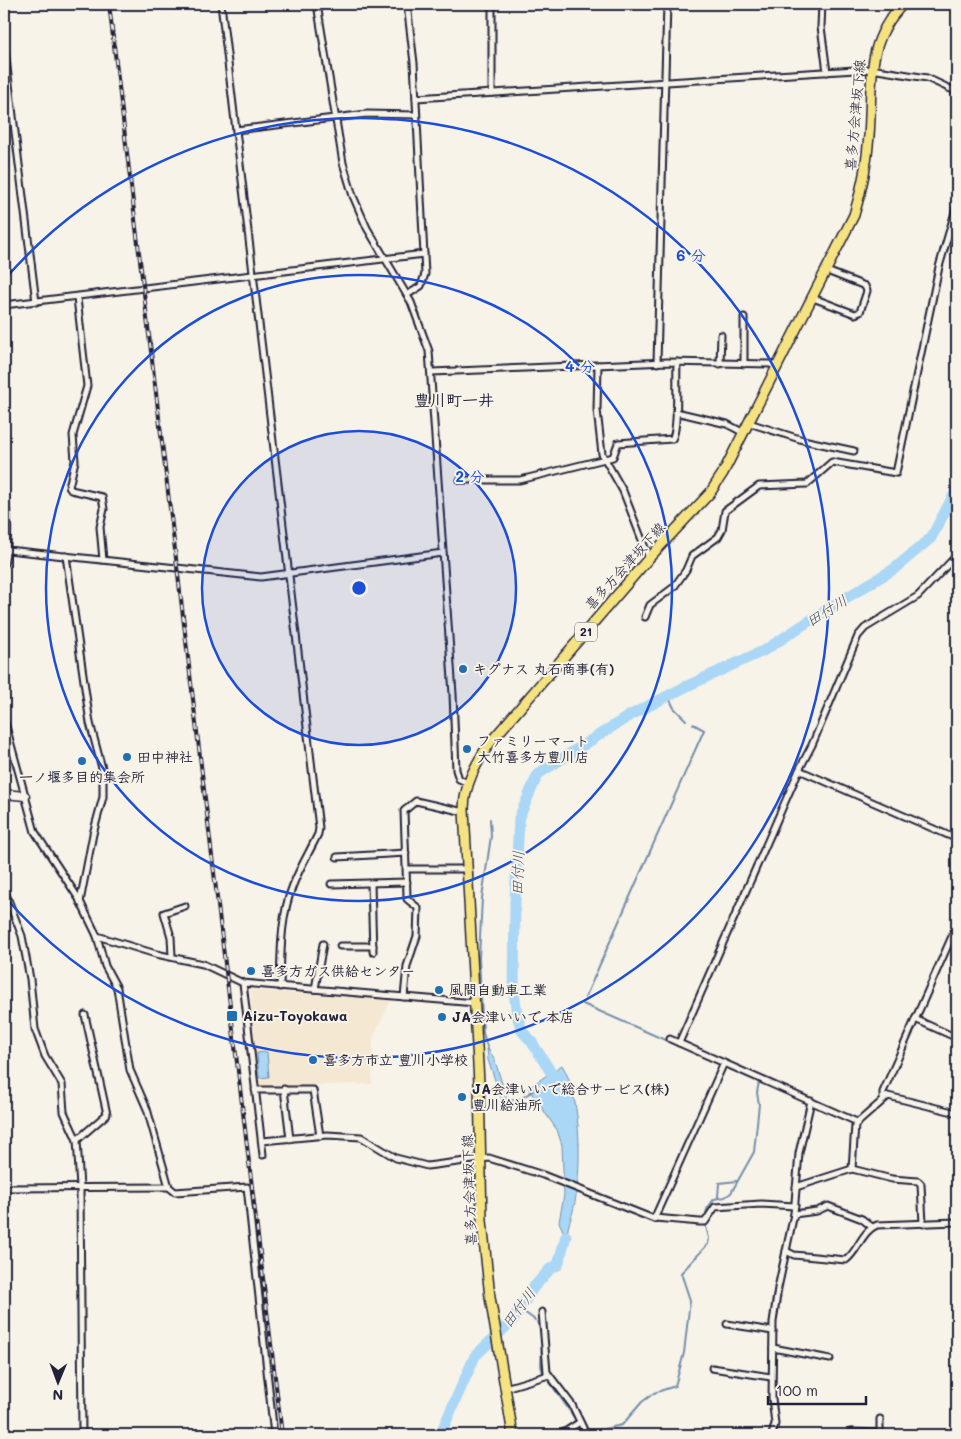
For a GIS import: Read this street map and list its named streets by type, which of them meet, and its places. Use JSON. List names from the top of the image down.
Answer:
{
  "streets": {
    "main road": ["喜多方会津坂下線", "21"]
  },
  "crossings": [
    ["喜多方会津坂下線", "21"]
  ],
  "districts": ["豊川町一井"],
  "water": ["田付川"],
  "places": {
    "other": [
      "キグナス 丸石商事(有)",
      "ファミリーマート 大竹喜多方豊川店",
      "田中神社",
      "一ノ堰多目的集会所",
      "喜多方ガス供給センター",
      "風間自動車工業",
      "JA会津いいで 本店",
      "喜多方市立 豊川小学校",
      "JA会津いいで総合サービス(株) 豊川給油所"
    ],
    "transit": ["Aizu-Toyokawa"]
  },
  "scale_bar": "100 m",
  "north": "bottom",
  "rings": ["6 分", "4 分", "2 分"]
}
